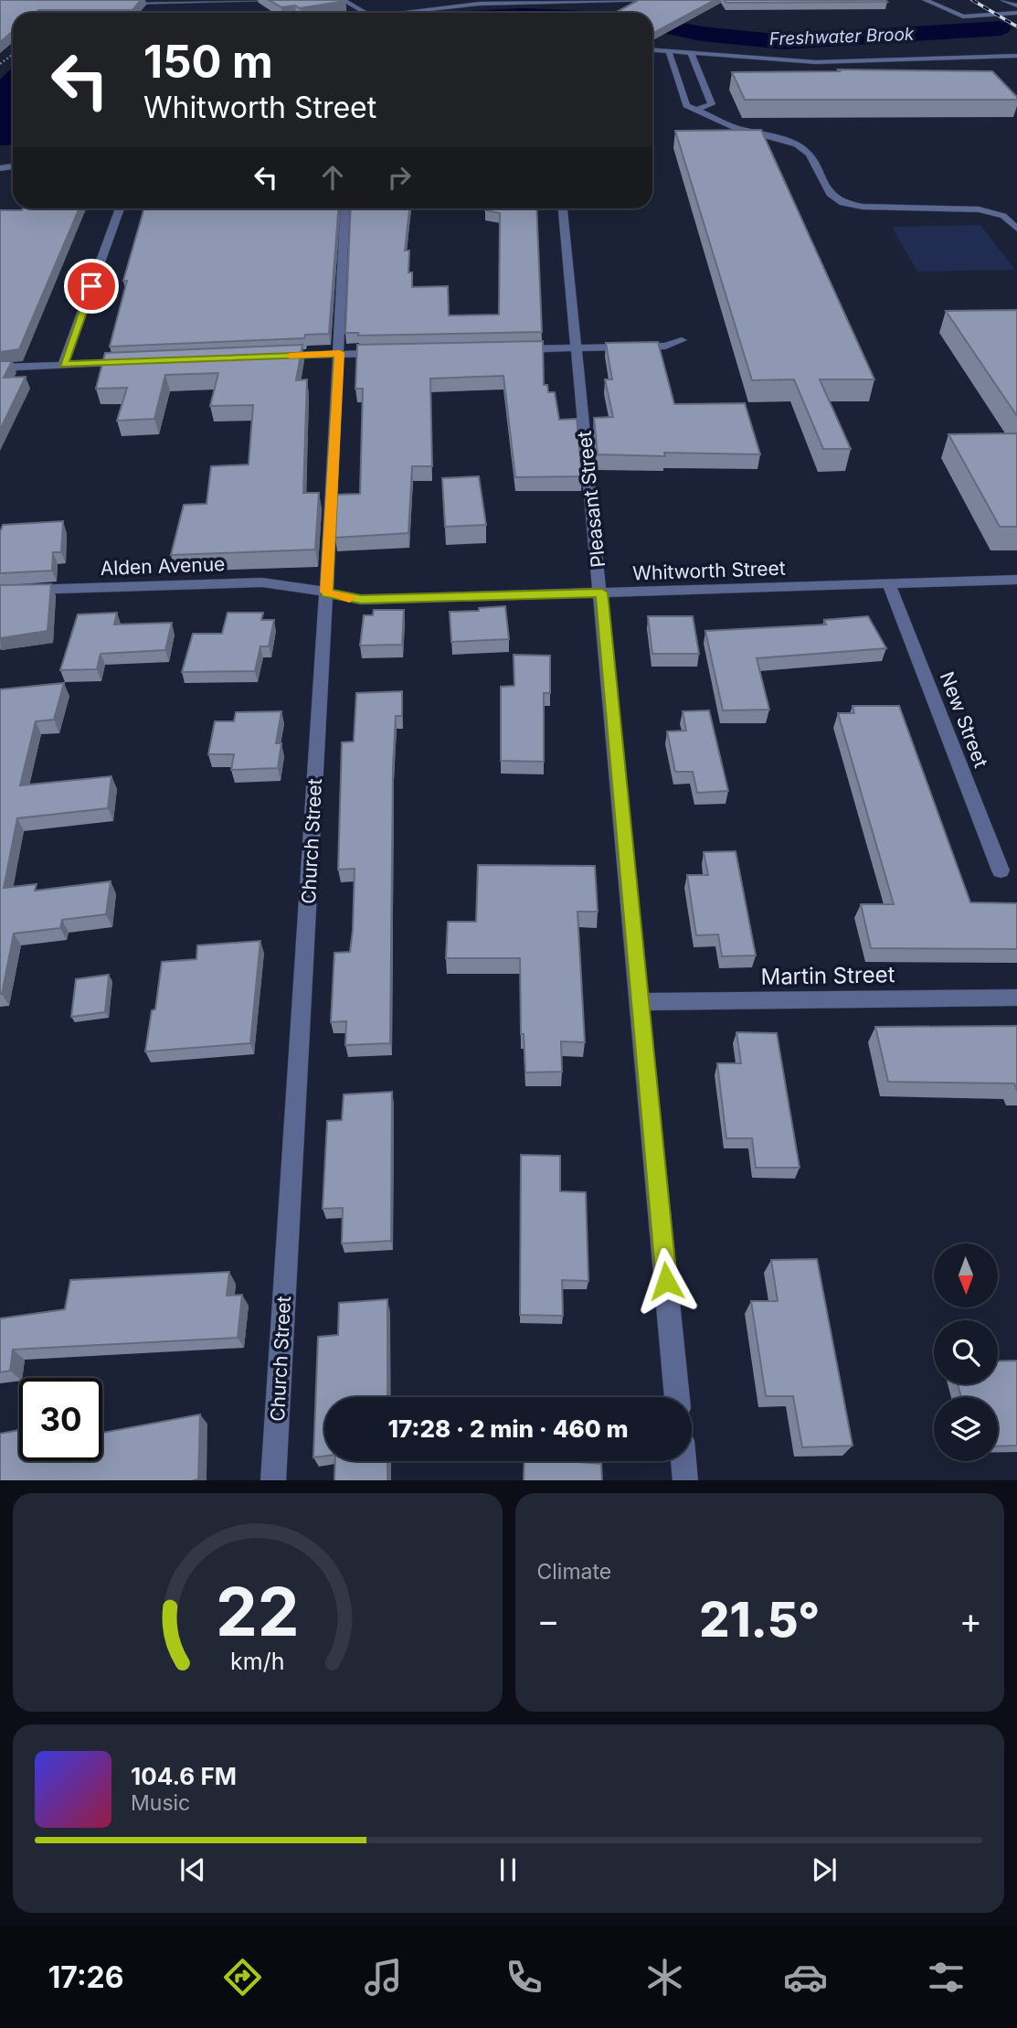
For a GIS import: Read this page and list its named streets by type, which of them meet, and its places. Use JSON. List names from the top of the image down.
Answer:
{
  "streets": {
    "street": [
      "Pleasant Street",
      "Alden Avenue",
      "Whitworth Street",
      "New Street",
      "Church Street",
      "Martin Street"
    ]
  },
  "crossings": [
    ["Pleasant Street", "Whitworth Street"],
    ["Pleasant Street", "Martin Street"],
    ["Alden Avenue", "Whitworth Street"],
    ["Alden Avenue", "Church Street"],
    ["Whitworth Street", "New Street"],
    ["Whitworth Street", "Church Street"]
  ],
  "water": ["Freshwater Brook"],
  "north": "bottom",
  "page": {
    "turn": ["150 m", "Whitworth Street"],
    "limit": "30",
    "trip": "17:28 · 2 min · 460 m",
    "tile": "Climate",
    "heat": ["−", "21.5°", "+"],
    "song": ["104.6 FM", "Music"],
    "tabs": "17:26",
    "gauge": ["22", "km/h"]
  }
}
